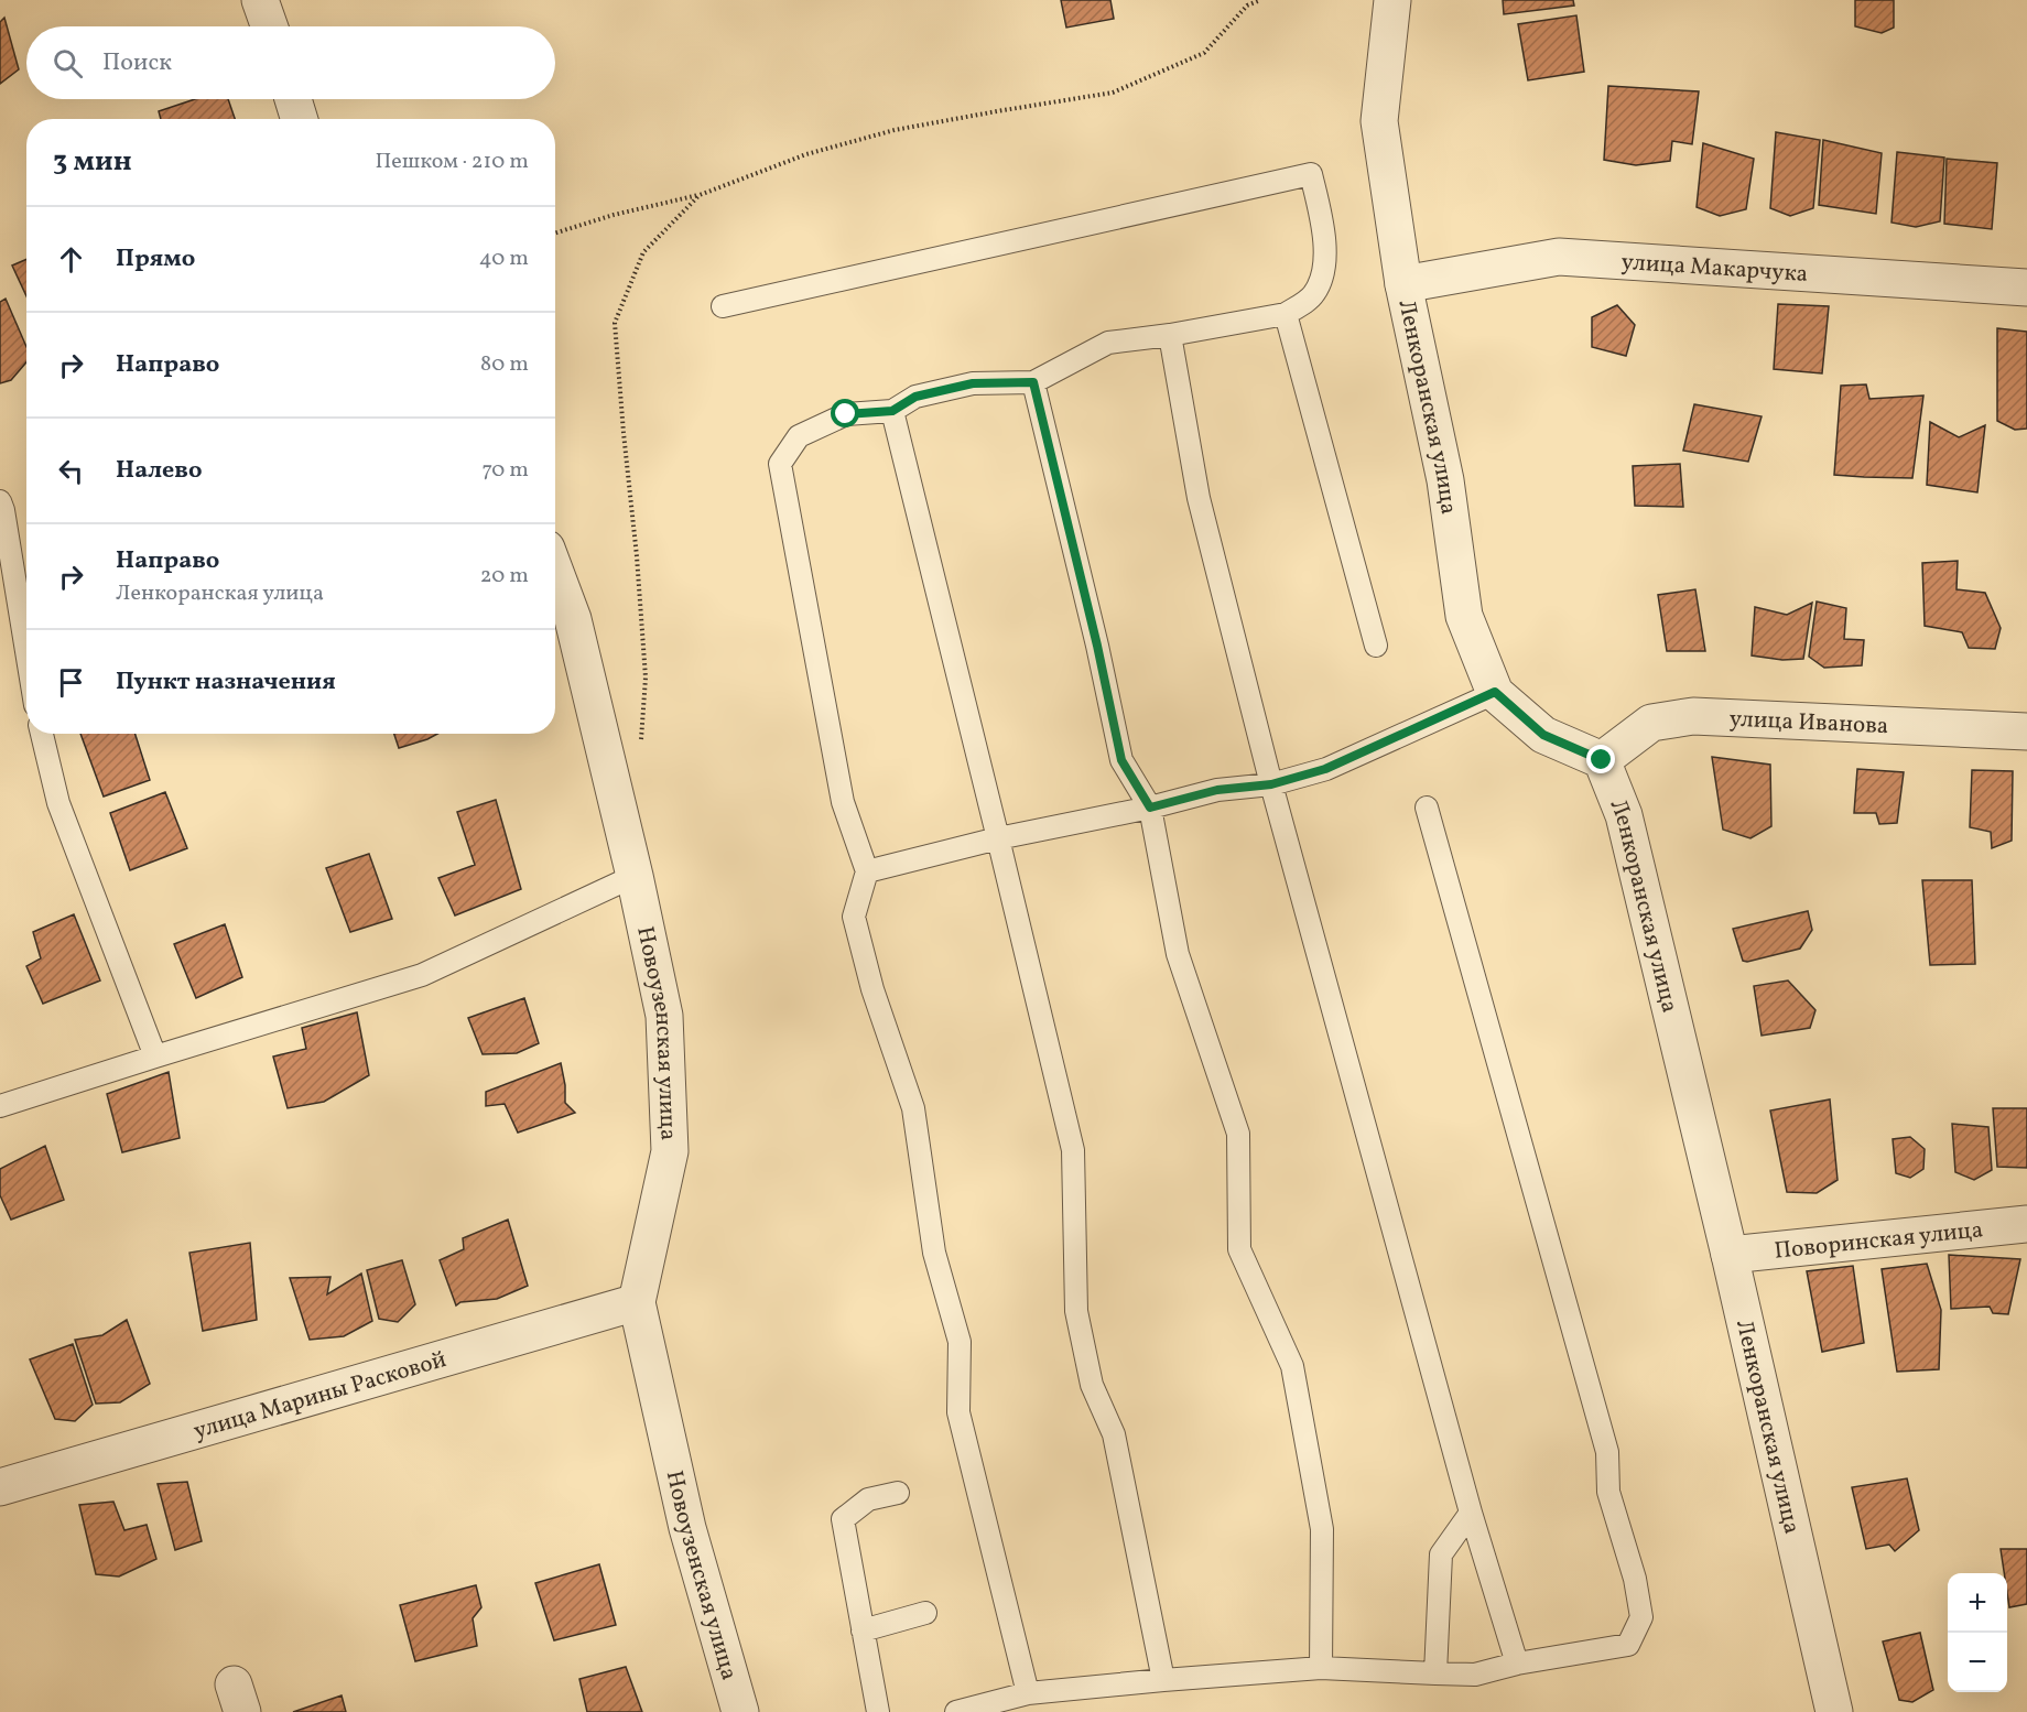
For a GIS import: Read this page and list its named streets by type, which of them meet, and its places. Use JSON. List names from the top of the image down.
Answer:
{
  "streets": {
    "street": [
      "улица Макарчука",
      "Ленкоранская улица",
      "улица Иванова",
      "Новоузенская улица",
      "Поворинская улица",
      "улица Марины Расковой"
    ]
  },
  "crossings": [
    ["улица Макарчука", "Ленкоранская улица"],
    ["Ленкоранская улица", "улица Иванова"],
    ["Ленкоранская улица", "Поворинская улица"],
    ["Новоузенская улица", "улица Марины Расковой"]
  ],
  "page": {
    "search": "Поиск",
    "heading": ["3 мин", "Пешком · 210 m"],
    "list": [
      ["Прямо", "40 m"],
      ["Направо", "80 m"],
      ["Налево", "70 m"],
      ["Направо", "Ленкоранская улица", "20 m"],
      "Пункт назначения"
    ],
    "map_buttons": ["+", "−"]
  }
}
